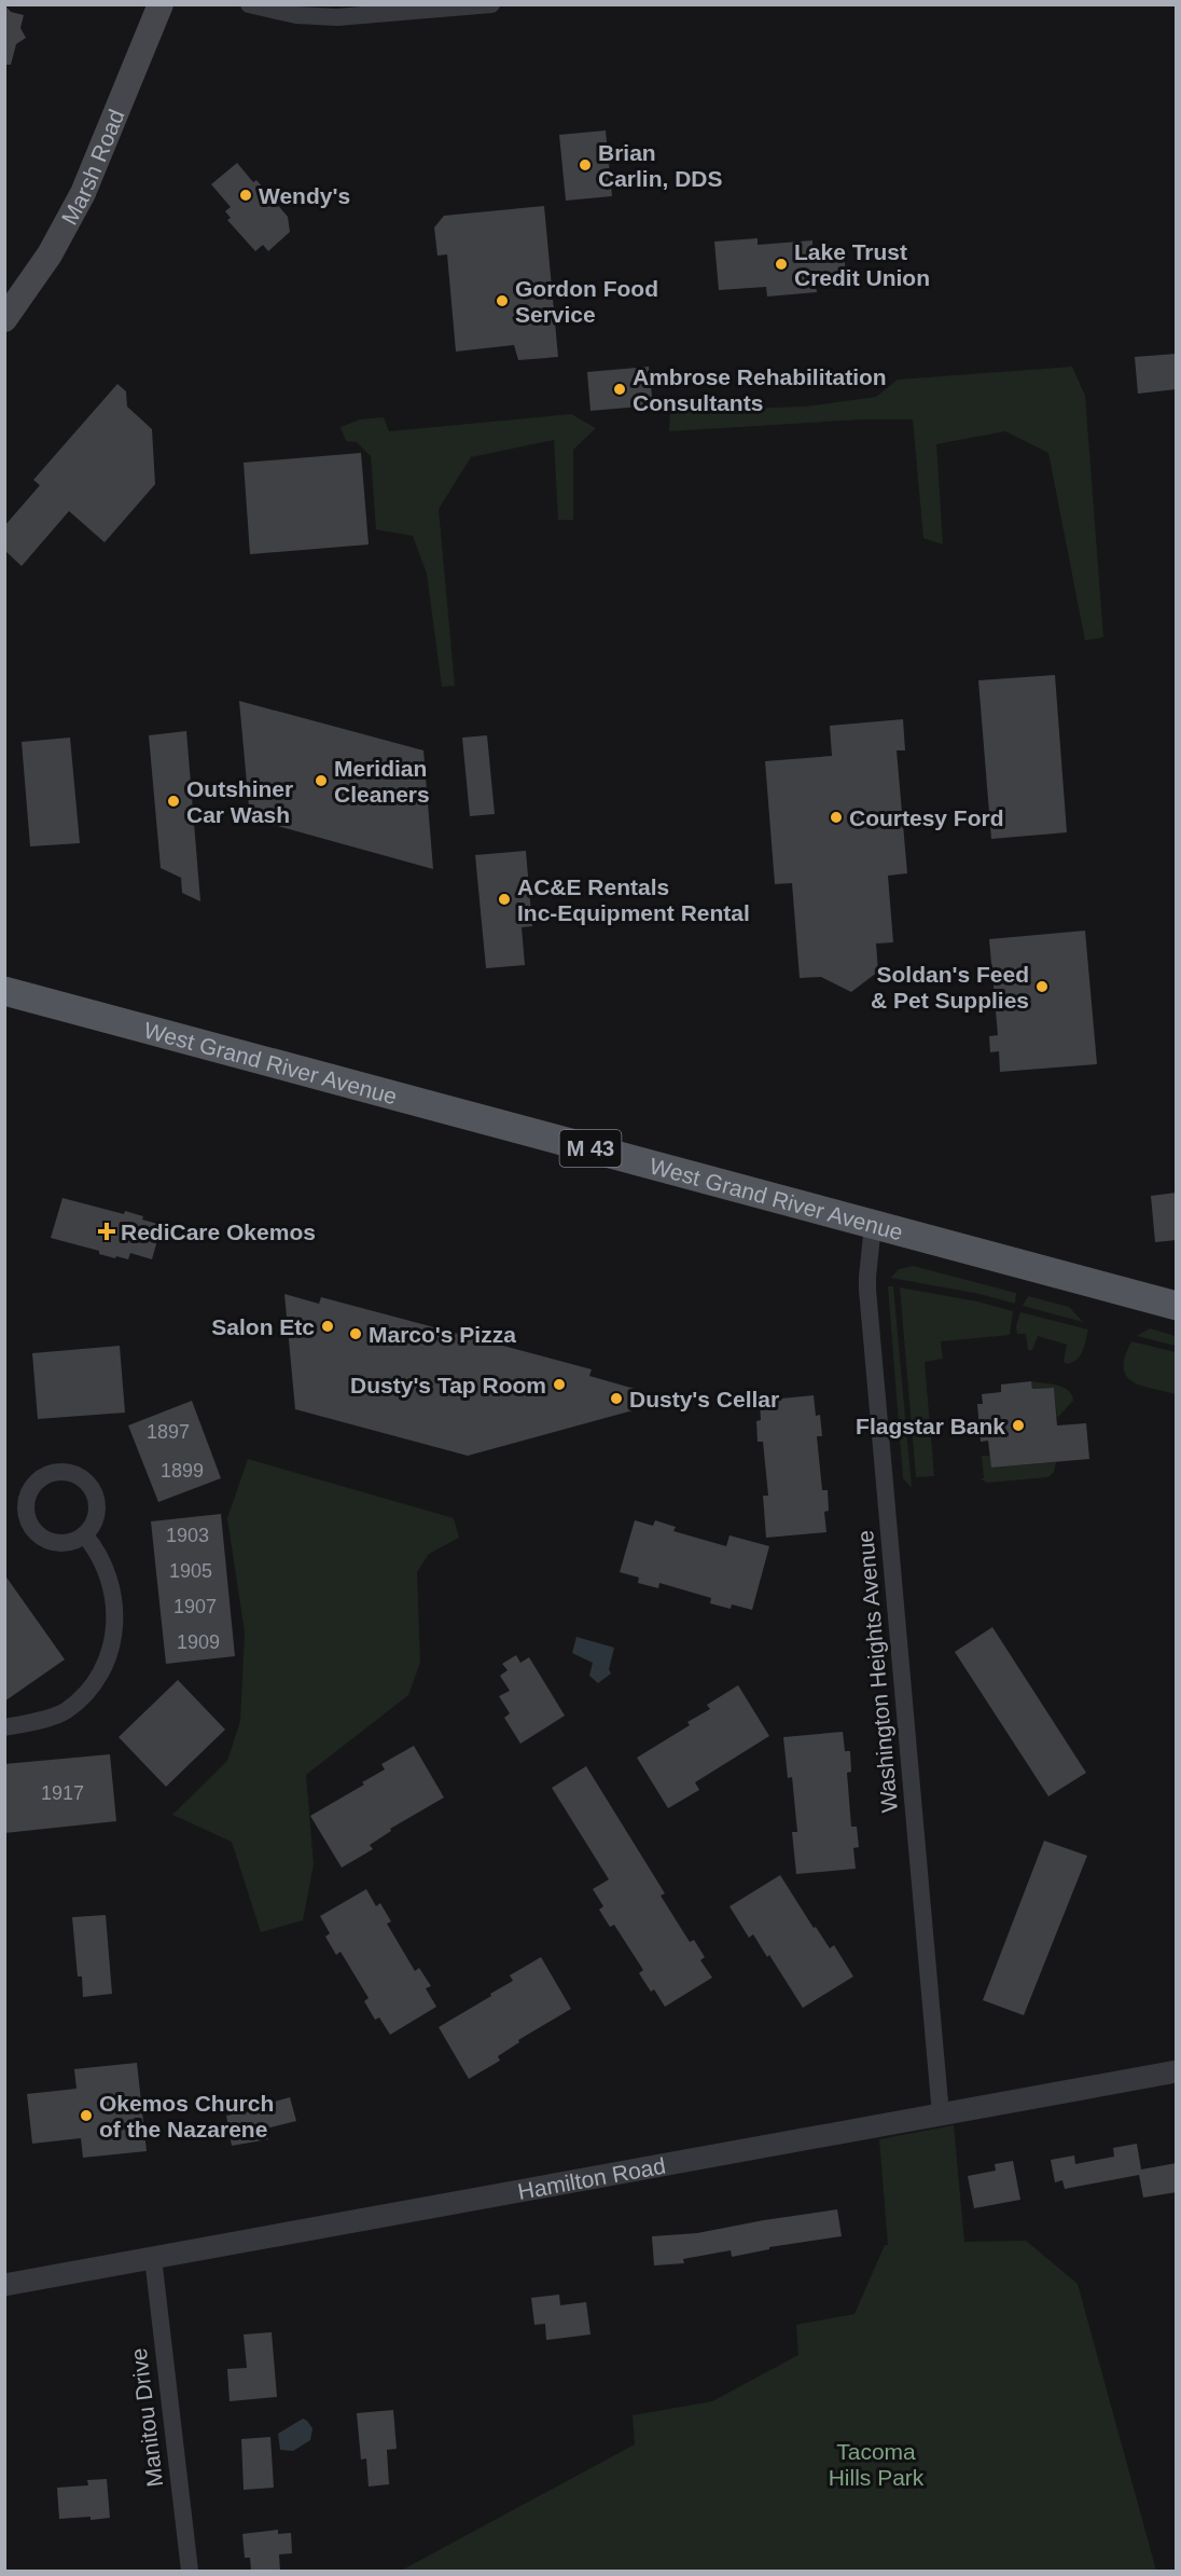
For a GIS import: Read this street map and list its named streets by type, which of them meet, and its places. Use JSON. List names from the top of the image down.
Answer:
{
  "streets": {
    "main road": ["Marsh Road", "West Grand River Avenue", "M 43"],
    "street": ["Washington Heights Avenue", "Hamilton Road", "Manitou Drive"]
  },
  "crossings": [
    ["West Grand River Avenue", "Washington Heights Avenue"],
    ["Washington Heights Avenue", "Hamilton Road"],
    ["Hamilton Road", "Manitou Drive"]
  ],
  "parks": ["Tacoma Hills Park"],
  "places": {
    "other": [
      "Brian Carlin, DDS",
      "Wendy's",
      "Lake Trust Credit Union",
      "Gordon Food Service",
      "Ambrose Rehabilitation Consultants",
      "Meridian Cleaners",
      "Outshiner Car Wash",
      "Courtesy Ford",
      "AC&E Rentals Inc-Equipment Rental",
      "Soldan's Feed & Pet Supplies",
      "Salon Etc",
      "Marco's Pizza",
      "Dusty's Tap Room",
      "Dusty's Cellar",
      "Flagstar Bank",
      "Okemos Church of the Nazarene"
    ],
    "health": ["RediCare Okemos"]
  },
  "house_numbers": [
    "1897",
    "1899",
    "1903",
    "1905",
    "1907",
    "1909",
    "1917"
  ]
}
